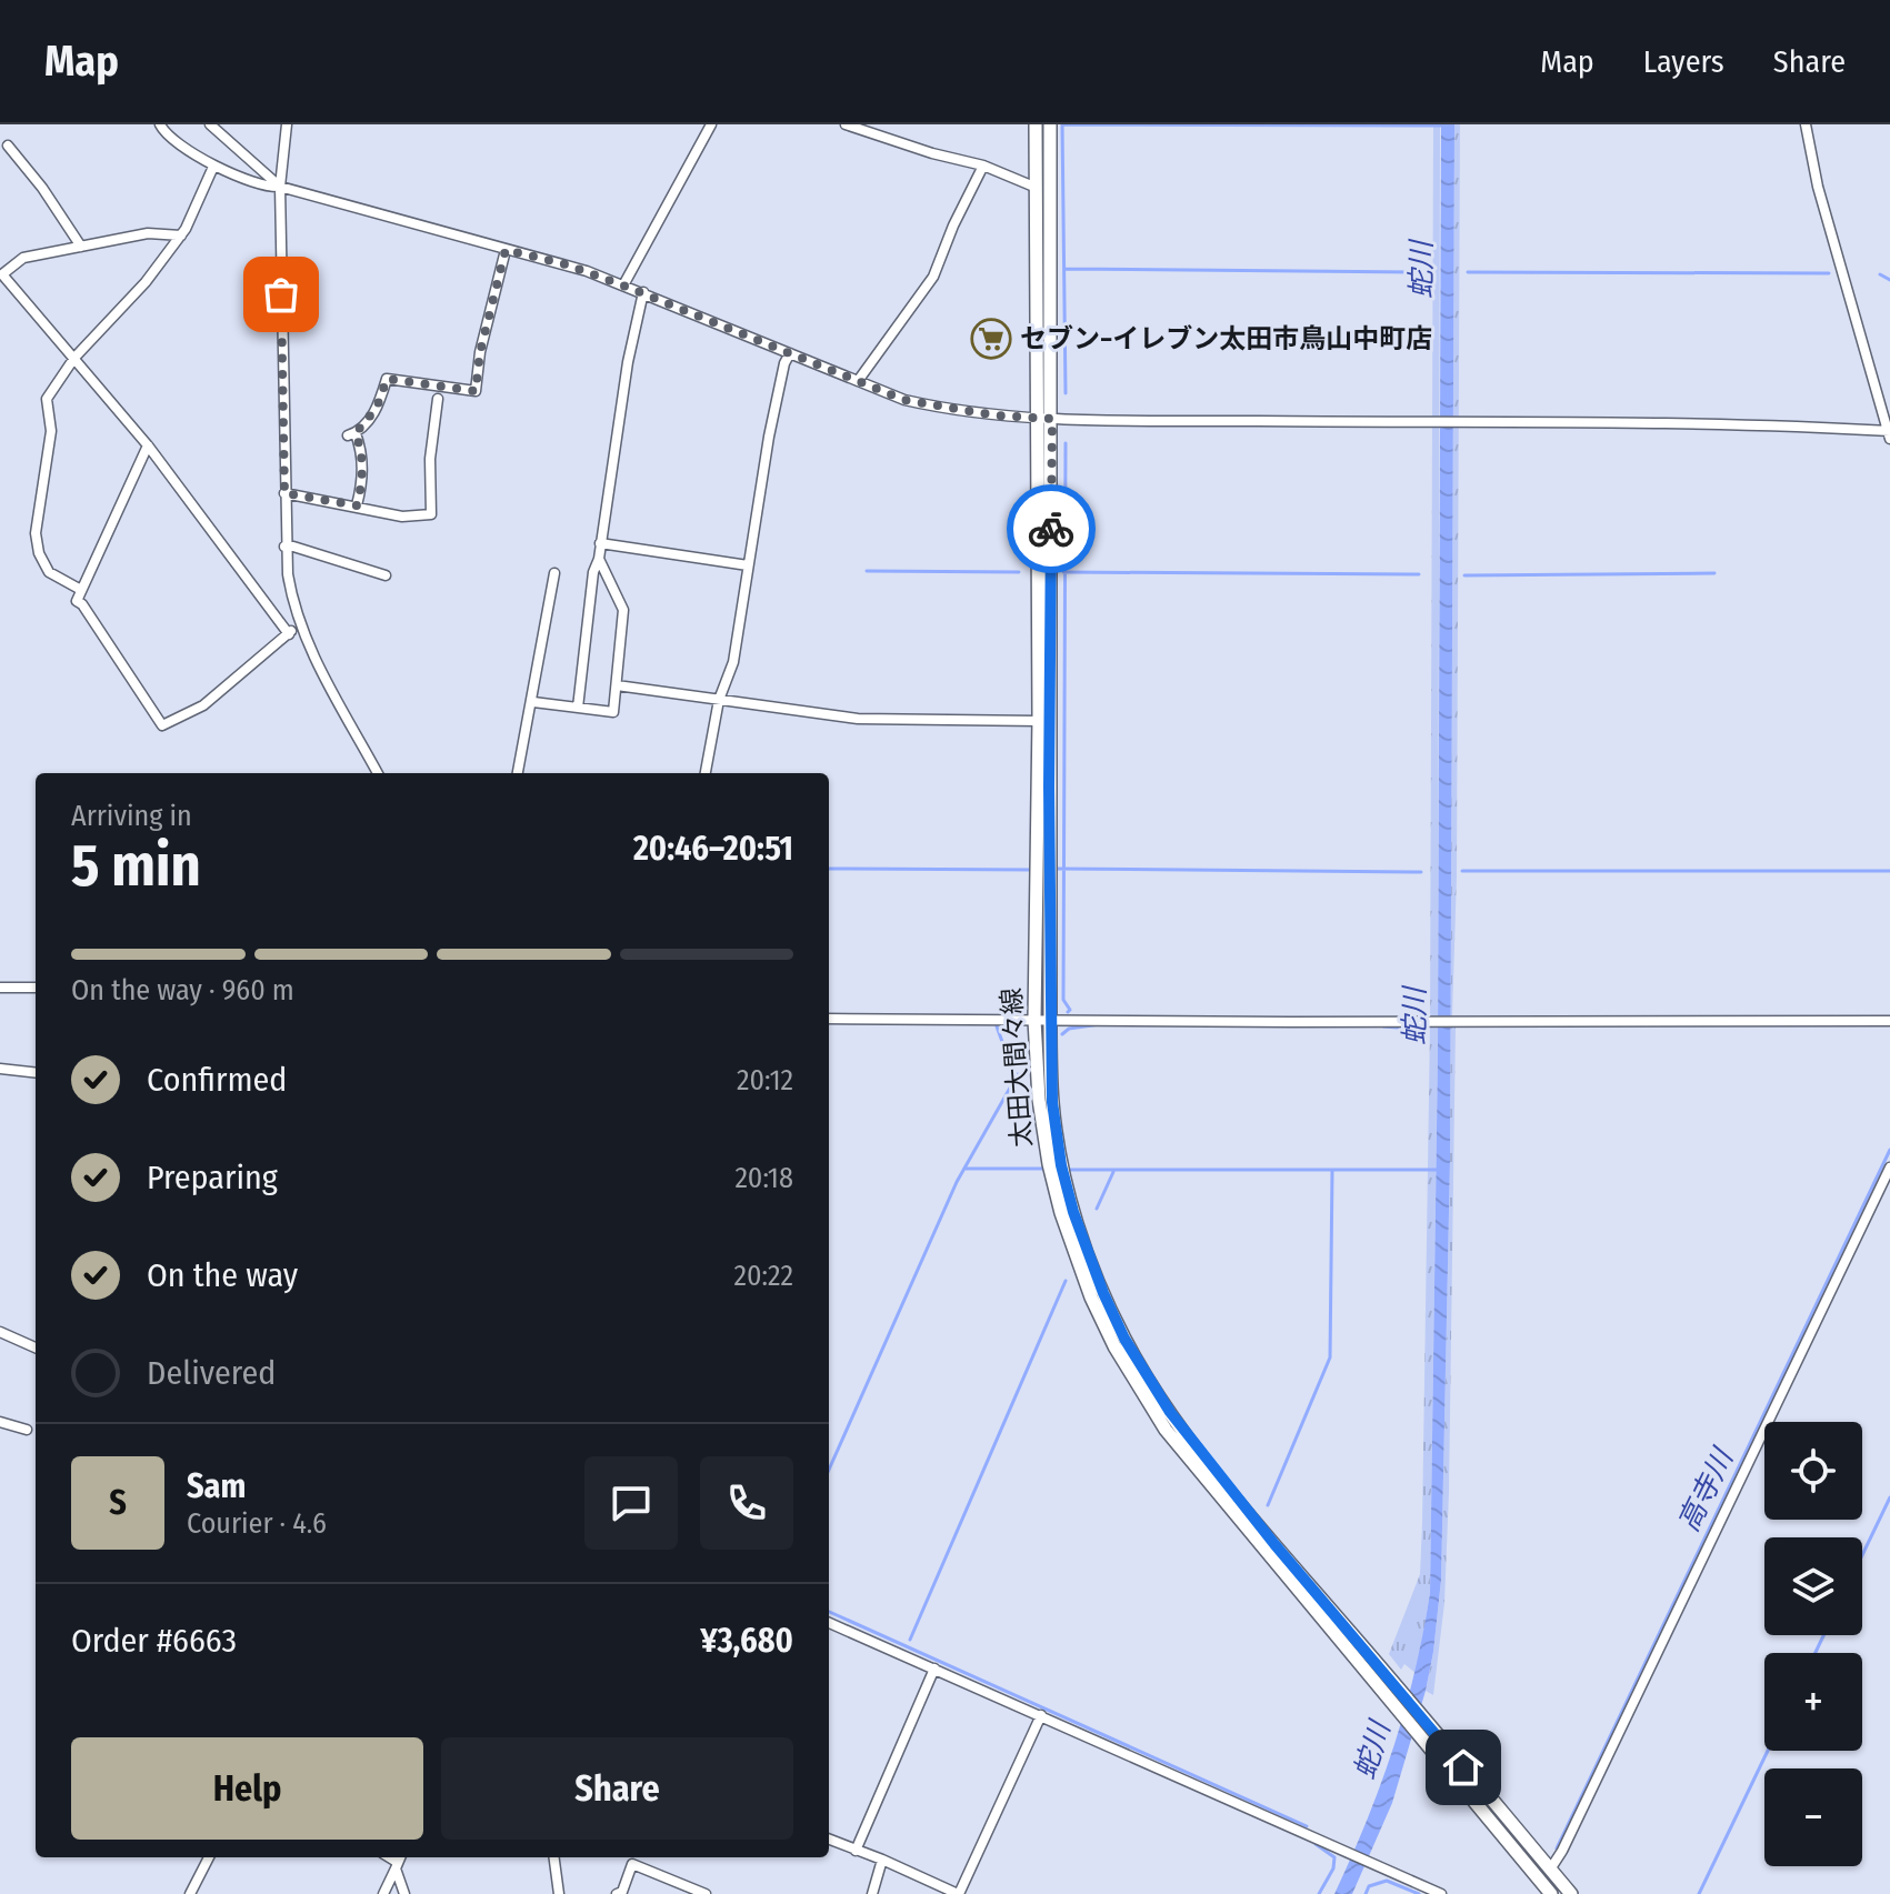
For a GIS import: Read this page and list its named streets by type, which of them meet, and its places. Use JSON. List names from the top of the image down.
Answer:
{
  "streets": {
    "main road": ["太田大間々線"]
  },
  "water": ["蛇川", "高寺川"],
  "places": {
    "supermarket": ["セブン−イレブン太田市鳥山中町店"]
  },
  "page": {
    "header": "Map",
    "nav": ["Map", "Layers", "Share"],
    "heading": ["5 min", "Arriving in", "20:46–20:51"],
    "panel": [
      "Sam",
      "Courier · 4.6",
      "Order #6663",
      "¥3,680"
    ],
    "bar": "On the way · 960 m",
    "list": [
      ["Confirmed", "20:12"],
      ["Preparing", "20:18"],
      ["On the way", "20:22"],
      "Delivered"
    ],
    "map_buttons": ["+", "−"],
    "round": "S",
    "buttons": ["Help", "Share"]
  }
}
